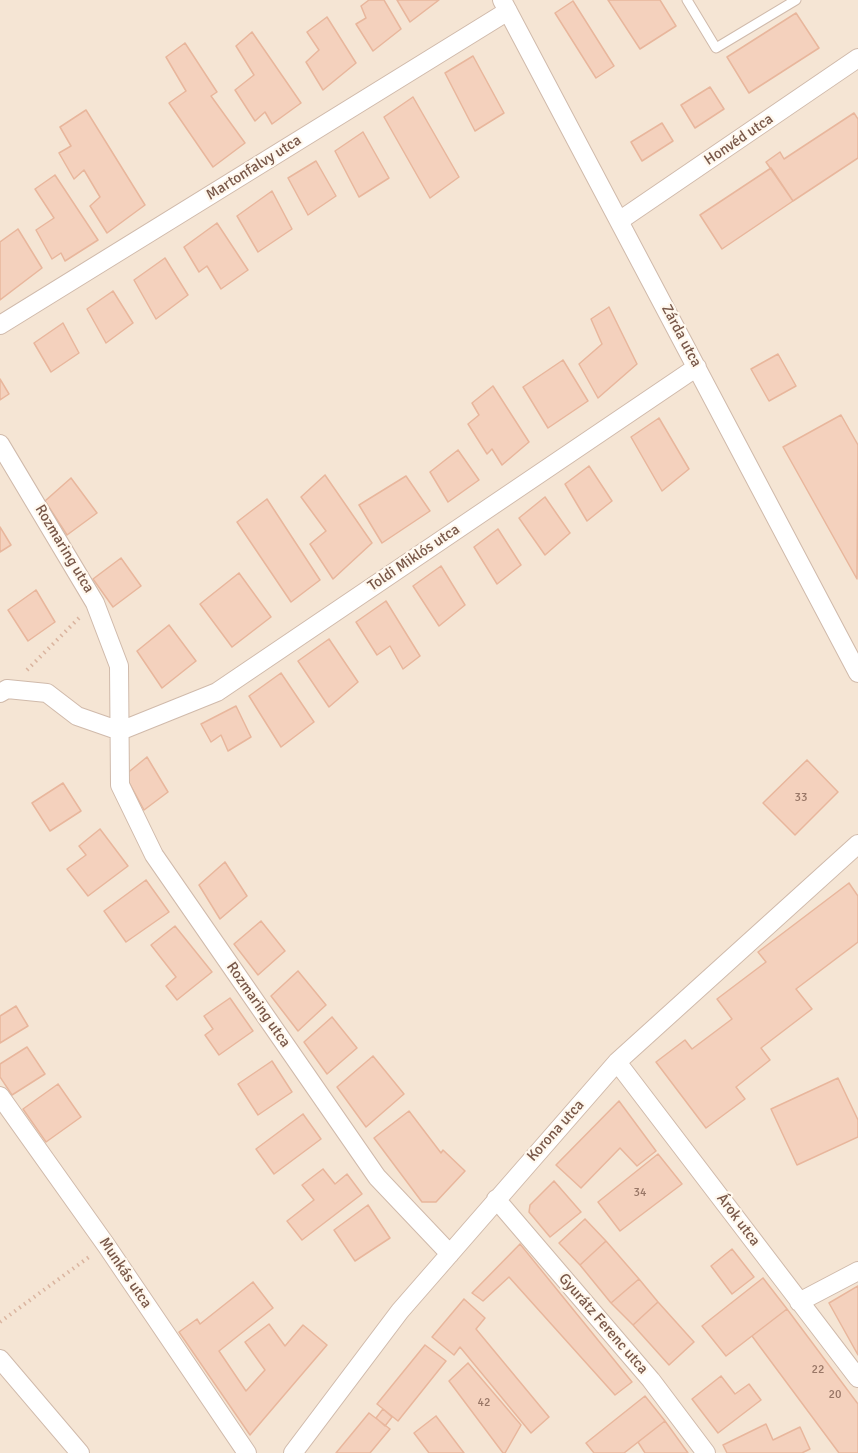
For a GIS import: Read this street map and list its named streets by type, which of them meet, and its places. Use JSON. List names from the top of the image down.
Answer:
{
  "streets": {
    "street": [
      "Honvéd utca",
      "Martonfalvy utca",
      "Zárda utca",
      "Rozmaring utca",
      "Toldi Miklós utca",
      "Korona utca",
      "Árok utca",
      "Munkás utca",
      "Gyurátz Ferenc utca"
    ]
  },
  "crossings": [
    ["Honvéd utca", "Zárda utca"],
    ["Martonfalvy utca", "Zárda utca"],
    ["Zárda utca", "Toldi Miklós utca"],
    ["Rozmaring utca", "Toldi Miklós utca"],
    ["Rozmaring utca", "Korona utca"],
    ["Korona utca", "Árok utca"],
    ["Korona utca", "Gyurátz Ferenc utca"]
  ],
  "house_numbers": [
    "33",
    "34",
    "22",
    "20",
    "42"
  ]
}
